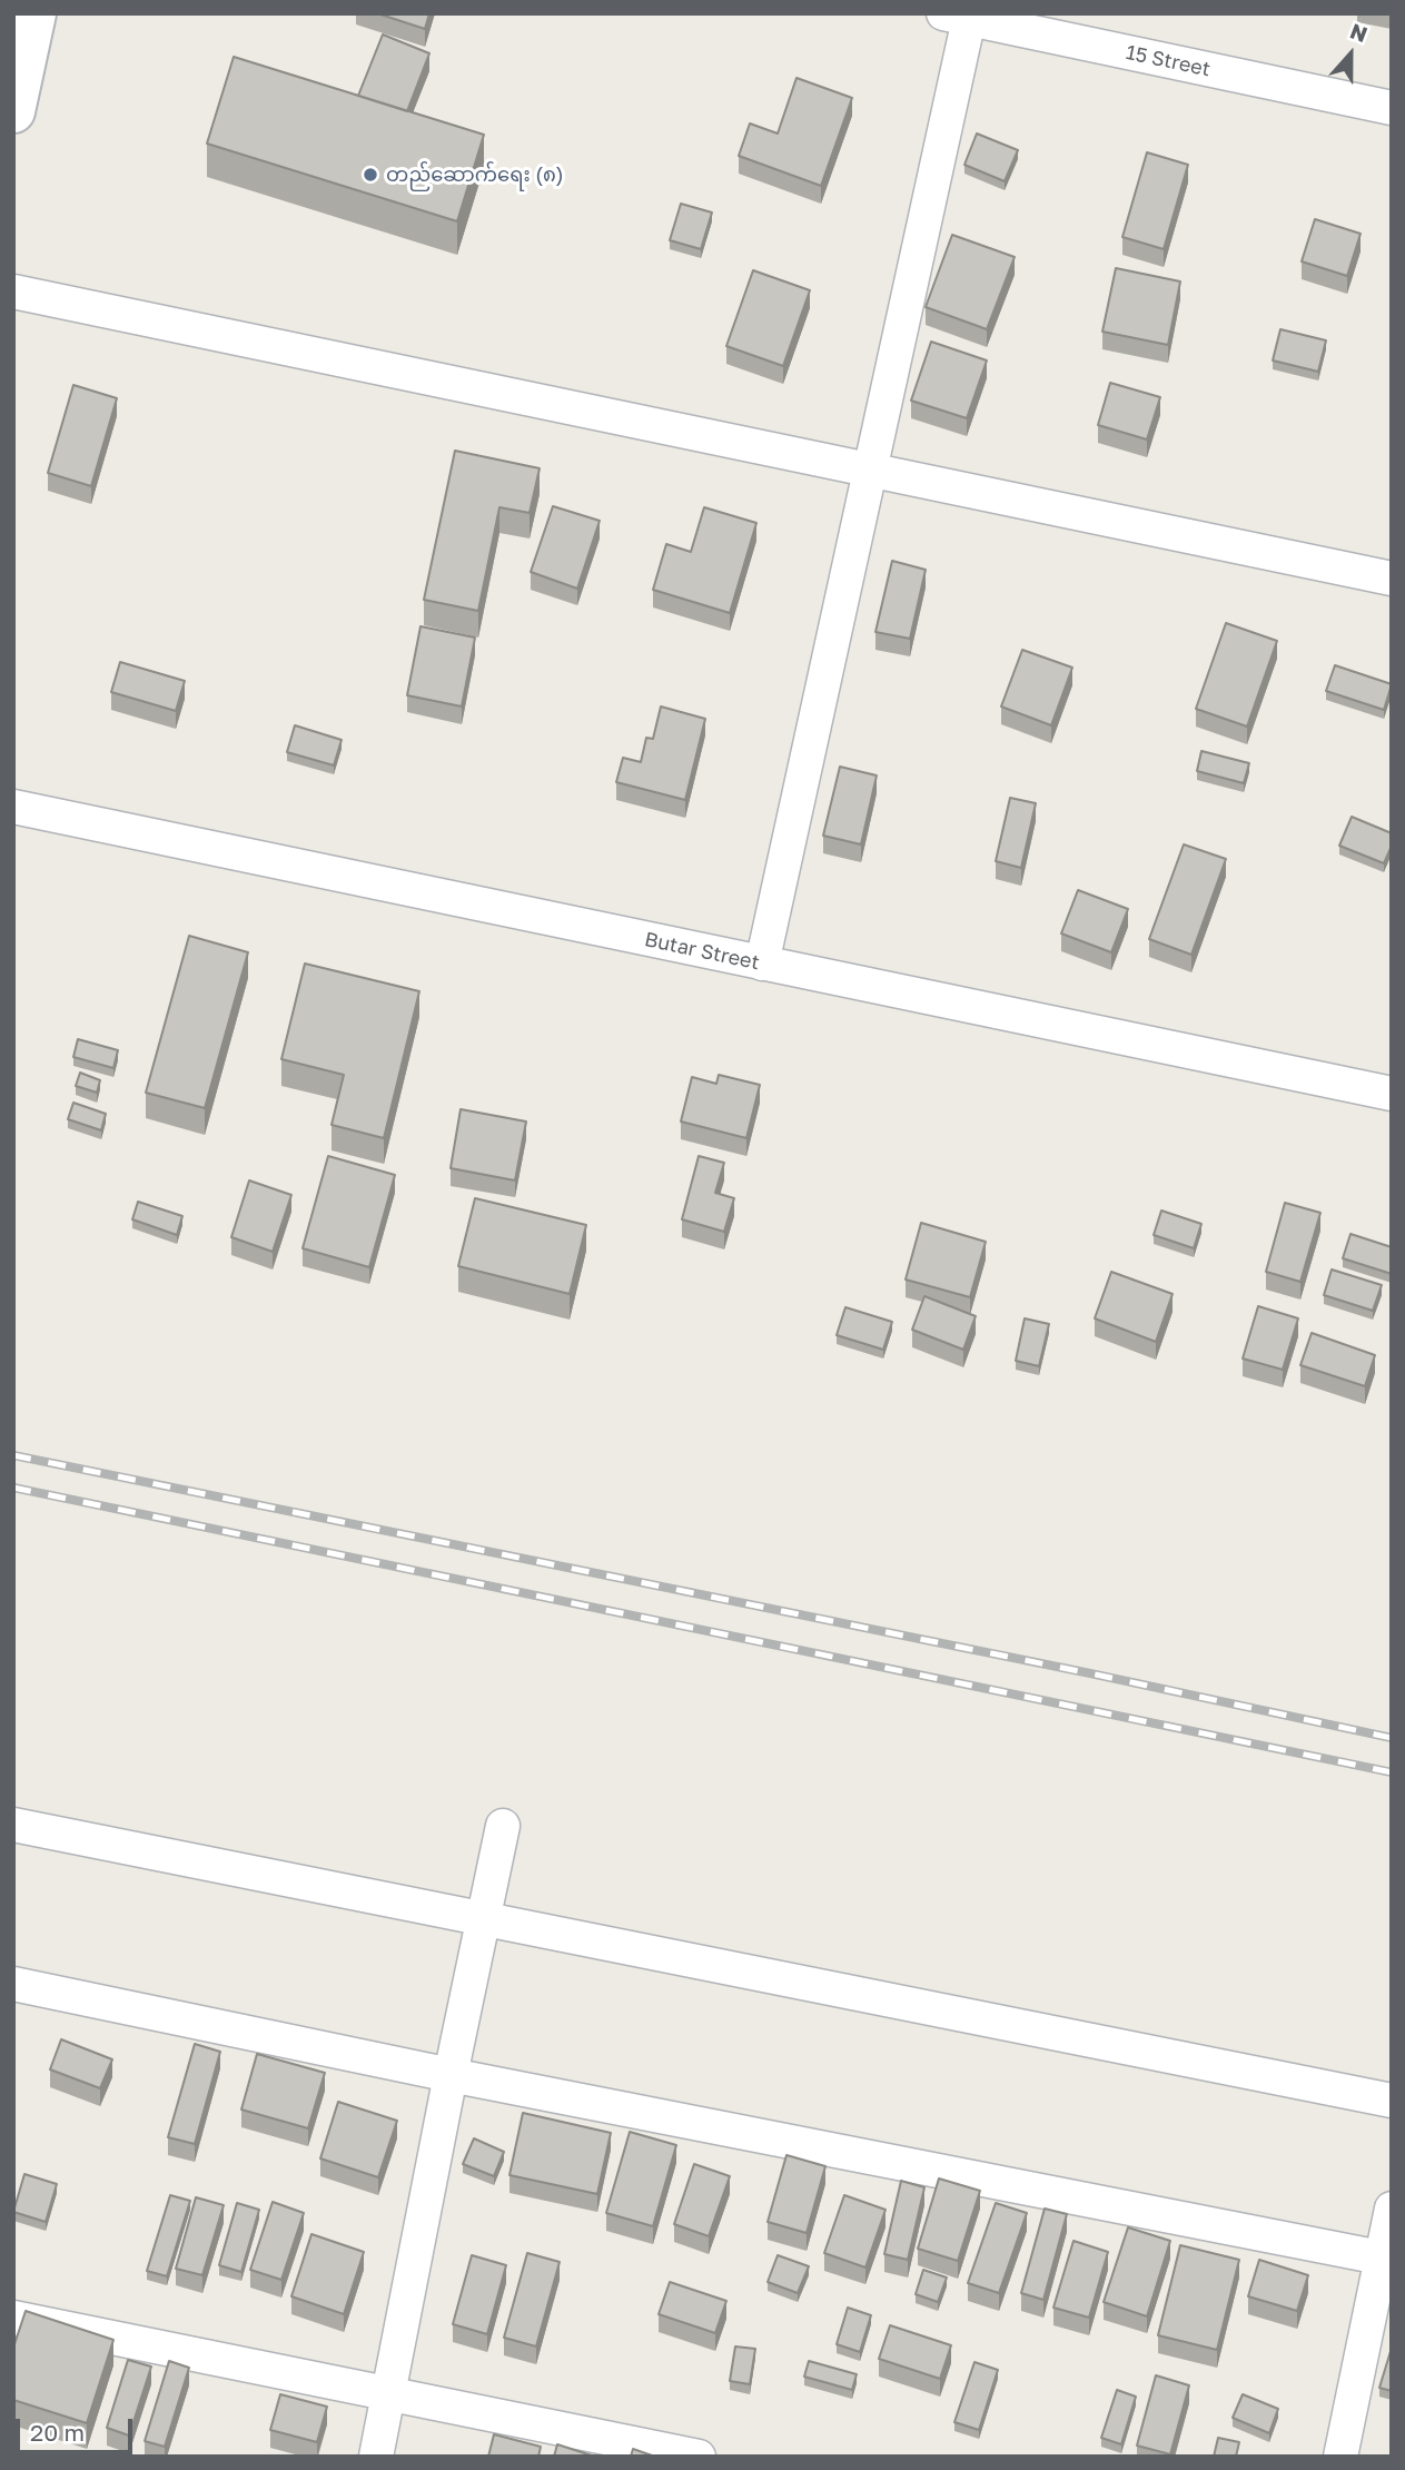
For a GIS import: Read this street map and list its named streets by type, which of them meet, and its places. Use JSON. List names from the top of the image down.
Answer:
{
  "streets": {
    "street": ["15 Street", "Butar Street"]
  },
  "places": ["တည်ဆောက်ရေး (၈)"],
  "scale_bar": "20 m",
  "north": "top"
}
